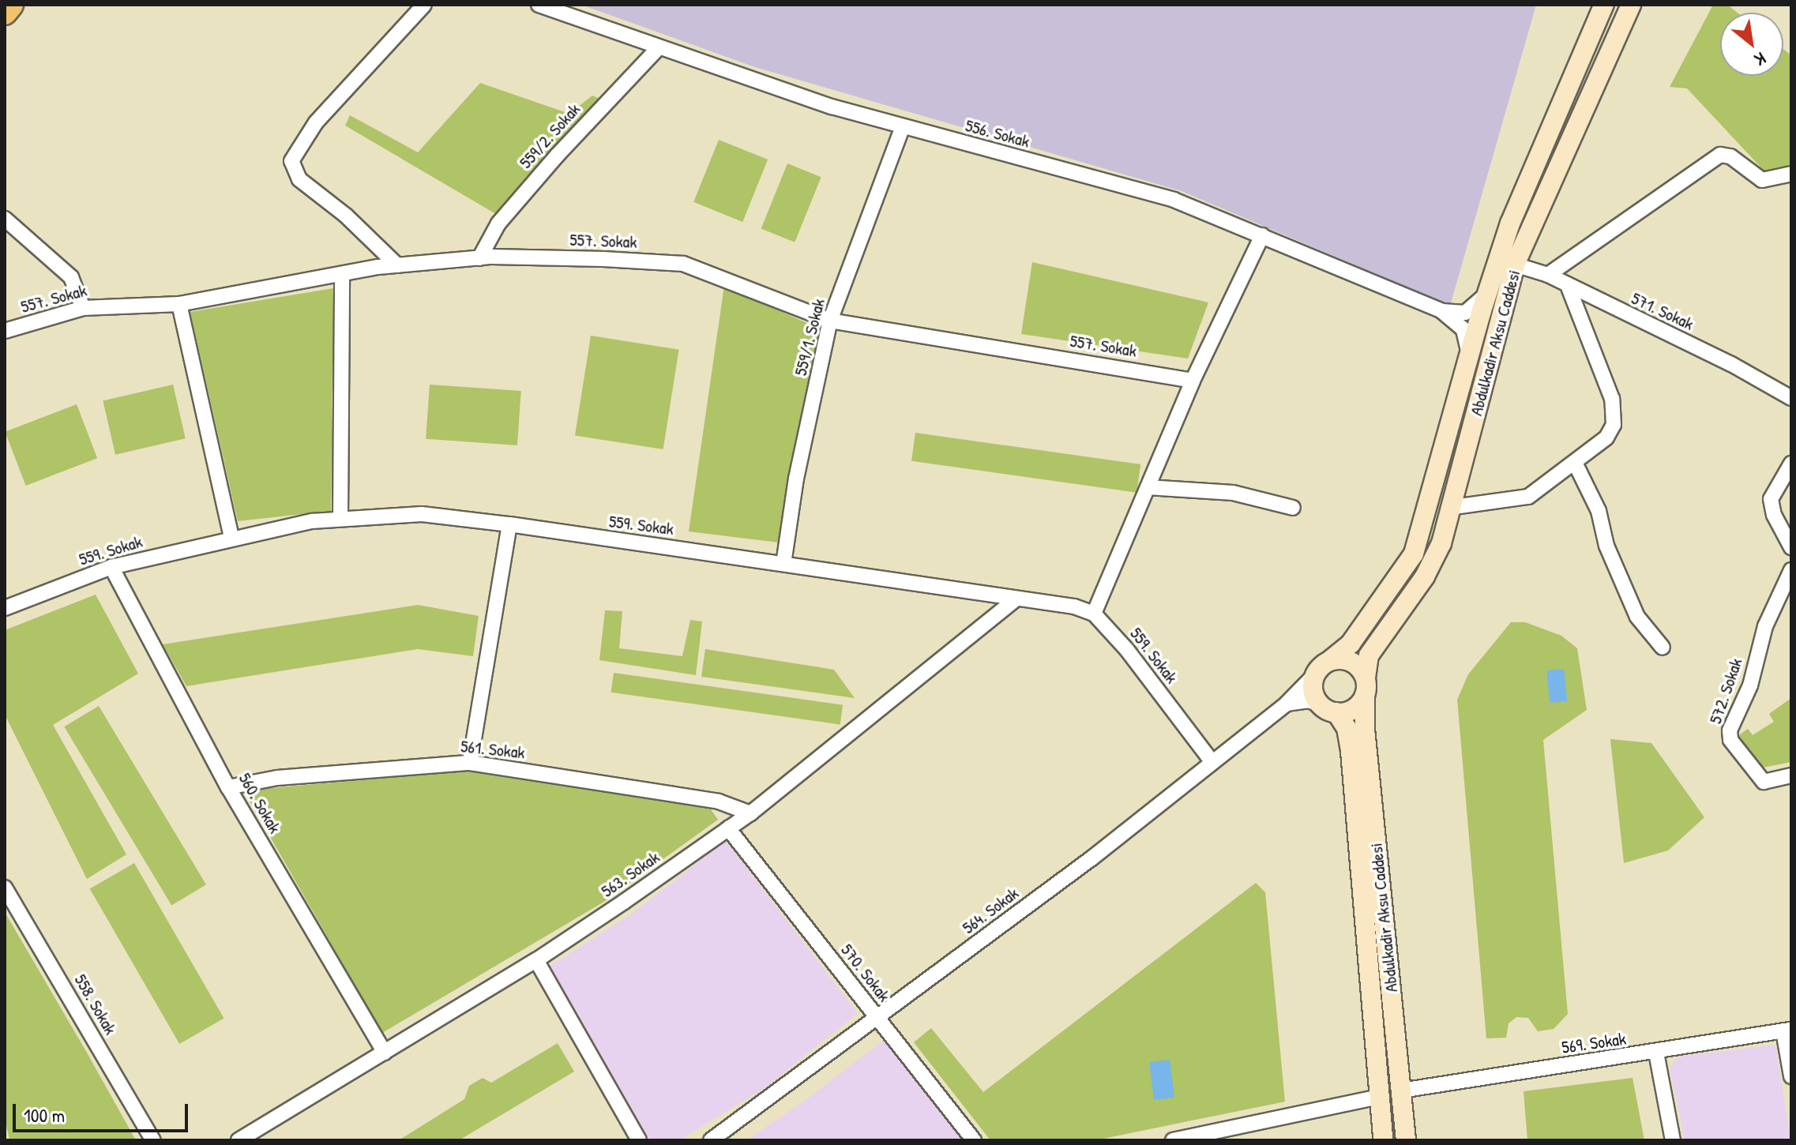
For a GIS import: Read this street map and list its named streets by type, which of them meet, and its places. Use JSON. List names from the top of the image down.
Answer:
{
  "streets": {
    "main road": ["Abdulkadir Aksu Caddesi"],
    "street": [
      "556. Sokak",
      "559/2. Sokak",
      "557. Sokak",
      "571. Sokak",
      "559/1. Sokak",
      "559. Sokak",
      "572. Sokak",
      "561. Sokak",
      "560. Sokak",
      "563. Sokak",
      "564. Sokak",
      "570. Sokak",
      "558. Sokak",
      "569. Sokak"
    ]
  },
  "crossings": [
    ["556. Sokak", "559/2. Sokak"],
    ["556. Sokak", "559/1. Sokak"],
    ["559/2. Sokak", "557. Sokak"],
    ["557. Sokak", "559/1. Sokak"],
    ["571. Sokak", "Abdulkadir Aksu Caddesi"],
    ["559/1. Sokak", "559. Sokak"],
    ["Abdulkadir Aksu Caddesi", "564. Sokak"],
    ["Abdulkadir Aksu Caddesi", "569. Sokak"],
    ["559. Sokak", "560. Sokak"],
    ["559. Sokak", "563. Sokak"],
    ["559. Sokak", "564. Sokak"],
    ["561. Sokak", "560. Sokak"],
    ["561. Sokak", "563. Sokak"],
    ["560. Sokak", "563. Sokak"],
    ["563. Sokak", "570. Sokak"],
    ["564. Sokak", "570. Sokak"]
  ],
  "scale_bar": "100 m",
  "north": "bottom right"
}
